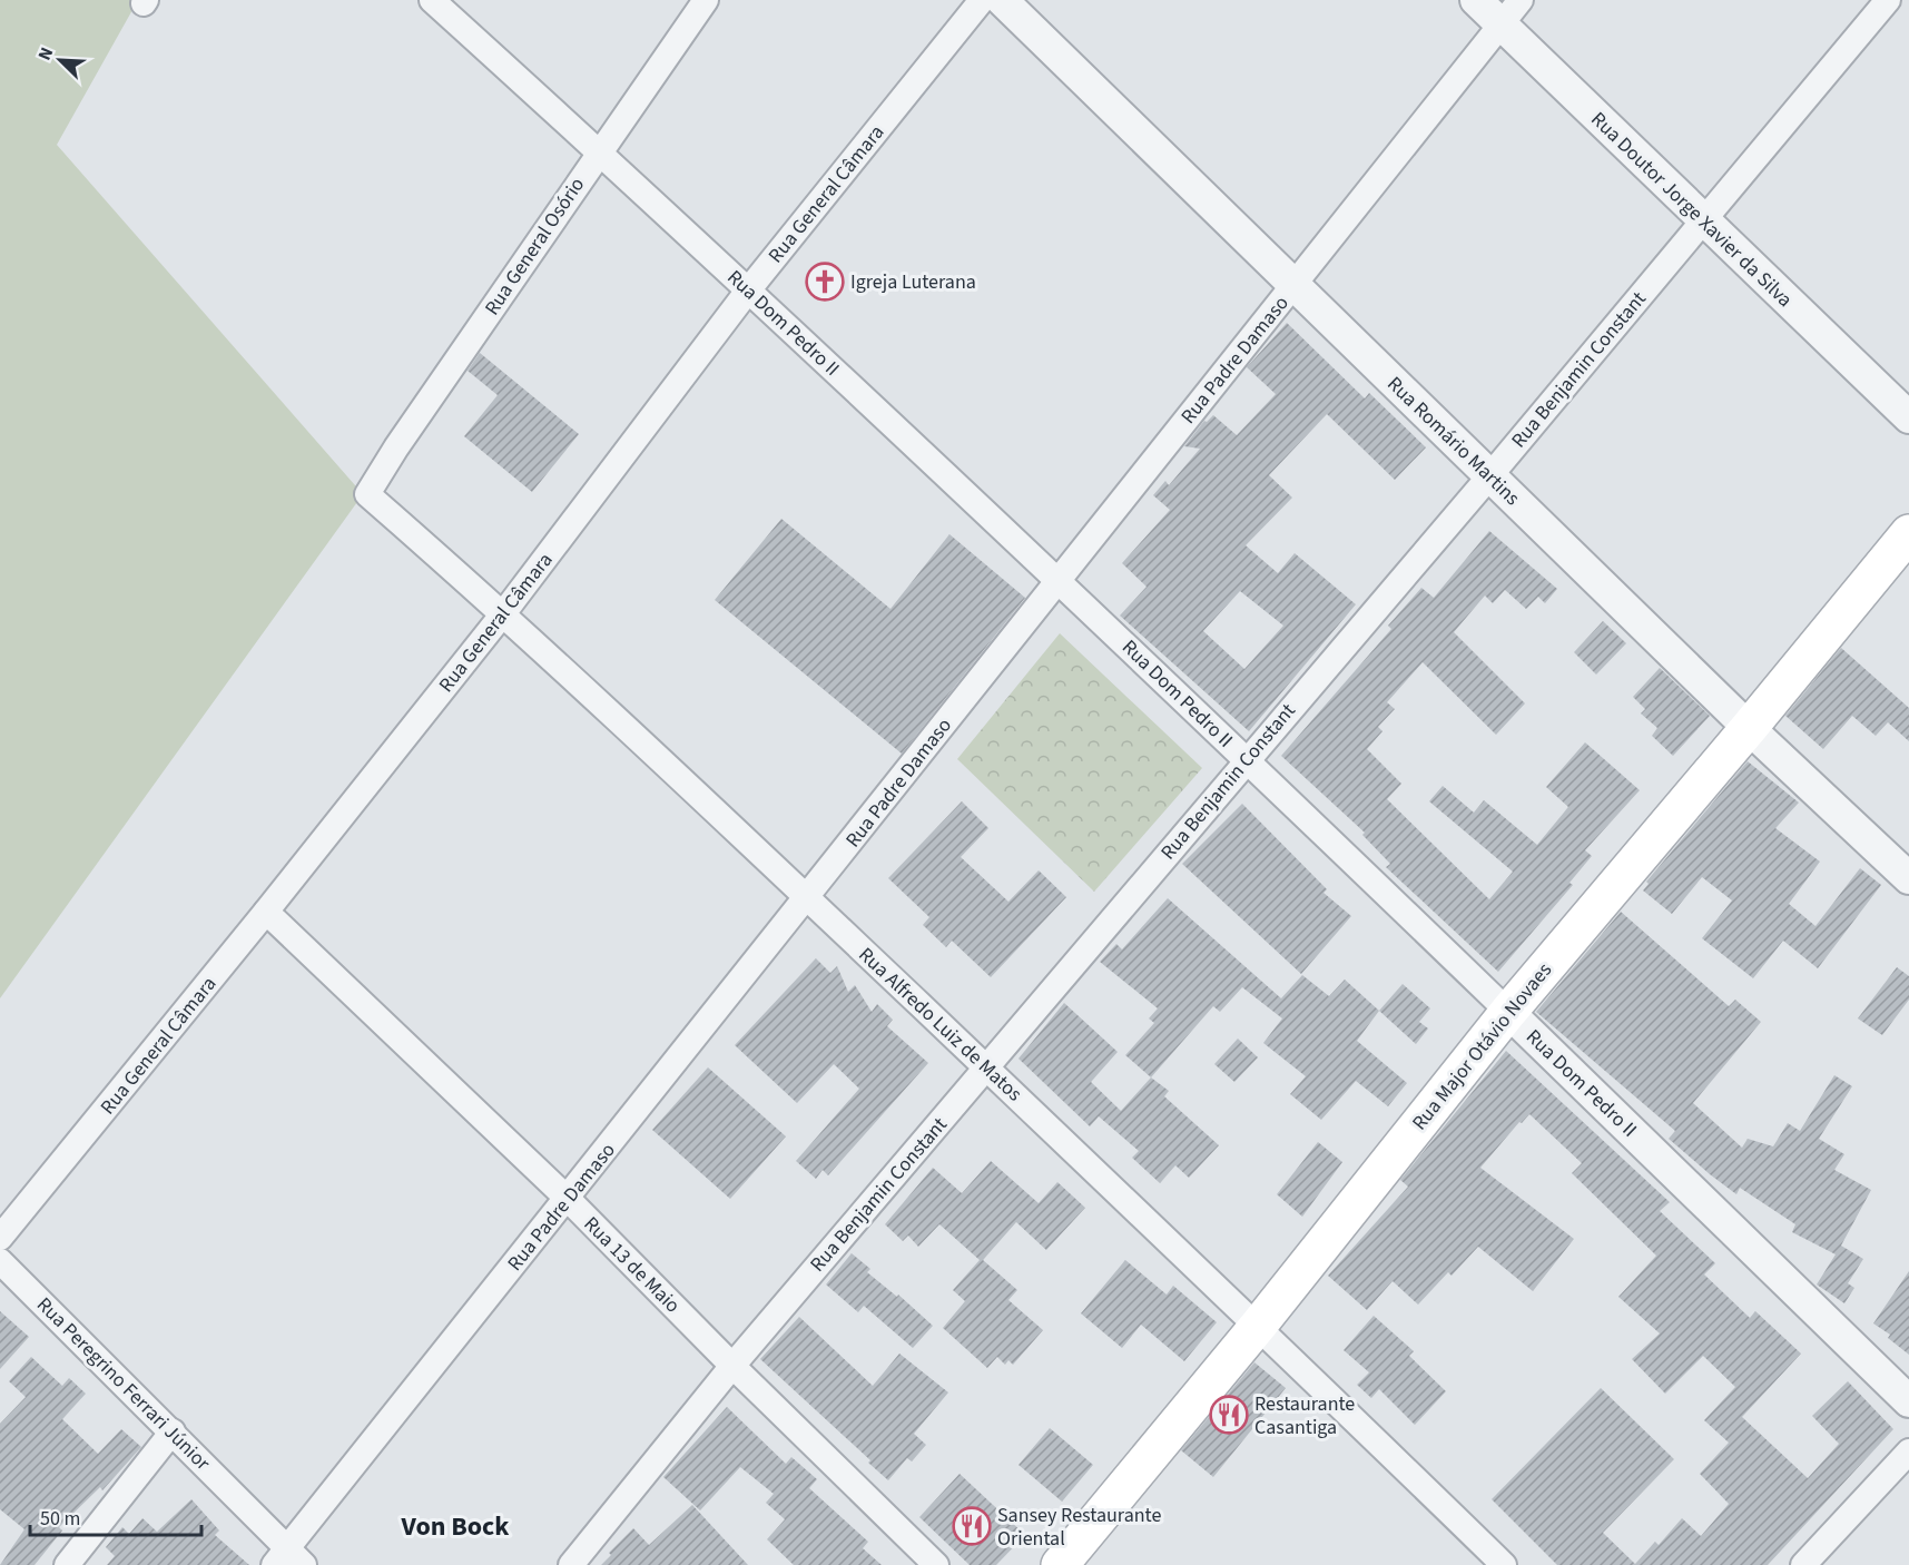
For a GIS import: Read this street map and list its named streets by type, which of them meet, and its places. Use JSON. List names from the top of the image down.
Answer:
{
  "streets": {
    "main road": ["Rua Major Otávio Novaes"],
    "street": [
      "Rua General Câmara",
      "Rua Doutor Jorge Xavier da Silva",
      "Rua General Osório",
      "Rua Dom Pedro II",
      "Rua Padre Damaso",
      "Rua Benjamin Constant",
      "Rua Romário Martins",
      "Rua Alfredo Luiz de Matos",
      "Rua 13 de Maio",
      "Rua Peregrino Ferrari Júnior"
    ]
  },
  "crossings": [
    ["Rua General Câmara", "Rua Dom Pedro II"],
    ["Rua General Câmara", "Rua Alfredo Luiz de Matos"],
    ["Rua General Câmara", "Rua 13 de Maio"],
    ["Rua Doutor Jorge Xavier da Silva", "Rua Padre Damaso"],
    ["Rua Doutor Jorge Xavier da Silva", "Rua Benjamin Constant"],
    ["Rua General Osório", "Rua Dom Pedro II"],
    ["Rua General Osório", "Rua Alfredo Luiz de Matos"],
    ["Rua Dom Pedro II", "Rua Padre Damaso"],
    ["Rua Dom Pedro II", "Rua Benjamin Constant"],
    ["Rua Dom Pedro II", "Rua Major Otávio Novaes"],
    ["Rua Padre Damaso", "Rua Romário Martins"],
    ["Rua Padre Damaso", "Rua Alfredo Luiz de Matos"],
    ["Rua Padre Damaso", "Rua 13 de Maio"],
    ["Rua Padre Damaso", "Rua Peregrino Ferrari Júnior"],
    ["Rua Benjamin Constant", "Rua Romário Martins"],
    ["Rua Benjamin Constant", "Rua Alfredo Luiz de Matos"],
    ["Rua Benjamin Constant", "Rua 13 de Maio"],
    ["Rua Romário Martins", "Rua Major Otávio Novaes"],
    ["Rua Alfredo Luiz de Matos", "Rua Major Otávio Novaes"]
  ],
  "districts": ["Von Bock"],
  "places": {
    "church": ["Igreja Luterana"],
    "restaurant": ["Restaurante Casantiga", "Sansey Restaurante Oriental"]
  },
  "scale_bar": "50 m",
  "north": "top left"
}
